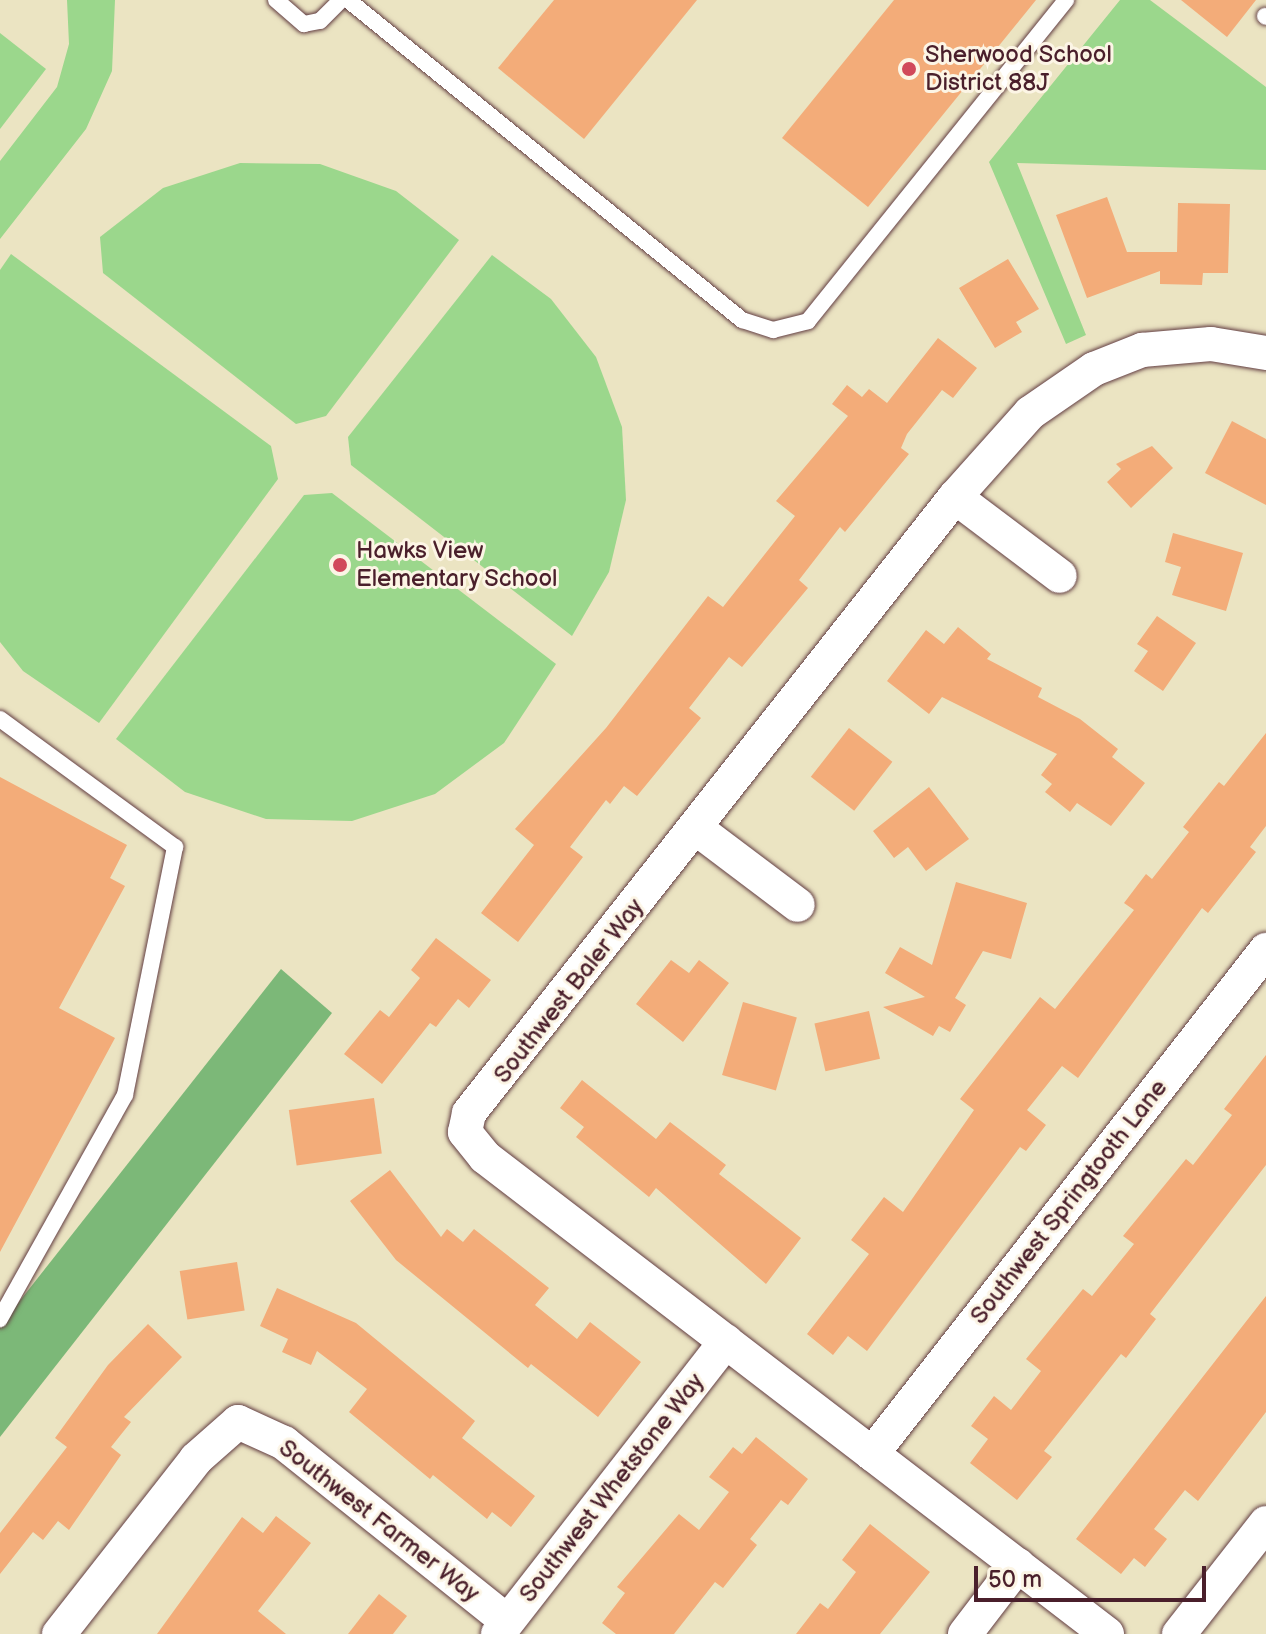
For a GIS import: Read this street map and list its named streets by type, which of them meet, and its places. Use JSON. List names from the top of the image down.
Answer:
{
  "streets": {
    "street": [
      "Southwest Baler Way",
      "Southwest Springtooth Lane",
      "Southwest Whetstone Way",
      "Southwest Farmer Way"
    ]
  },
  "crossings": [
    ["Southwest Baler Way", "Southwest Springtooth Lane"],
    ["Southwest Baler Way", "Southwest Whetstone Way"],
    ["Southwest Whetstone Way", "Southwest Farmer Way"]
  ],
  "places": ["Sherwood School District 88J", "Hawks View Elementary School"],
  "scale_bar": "50 m"
}
